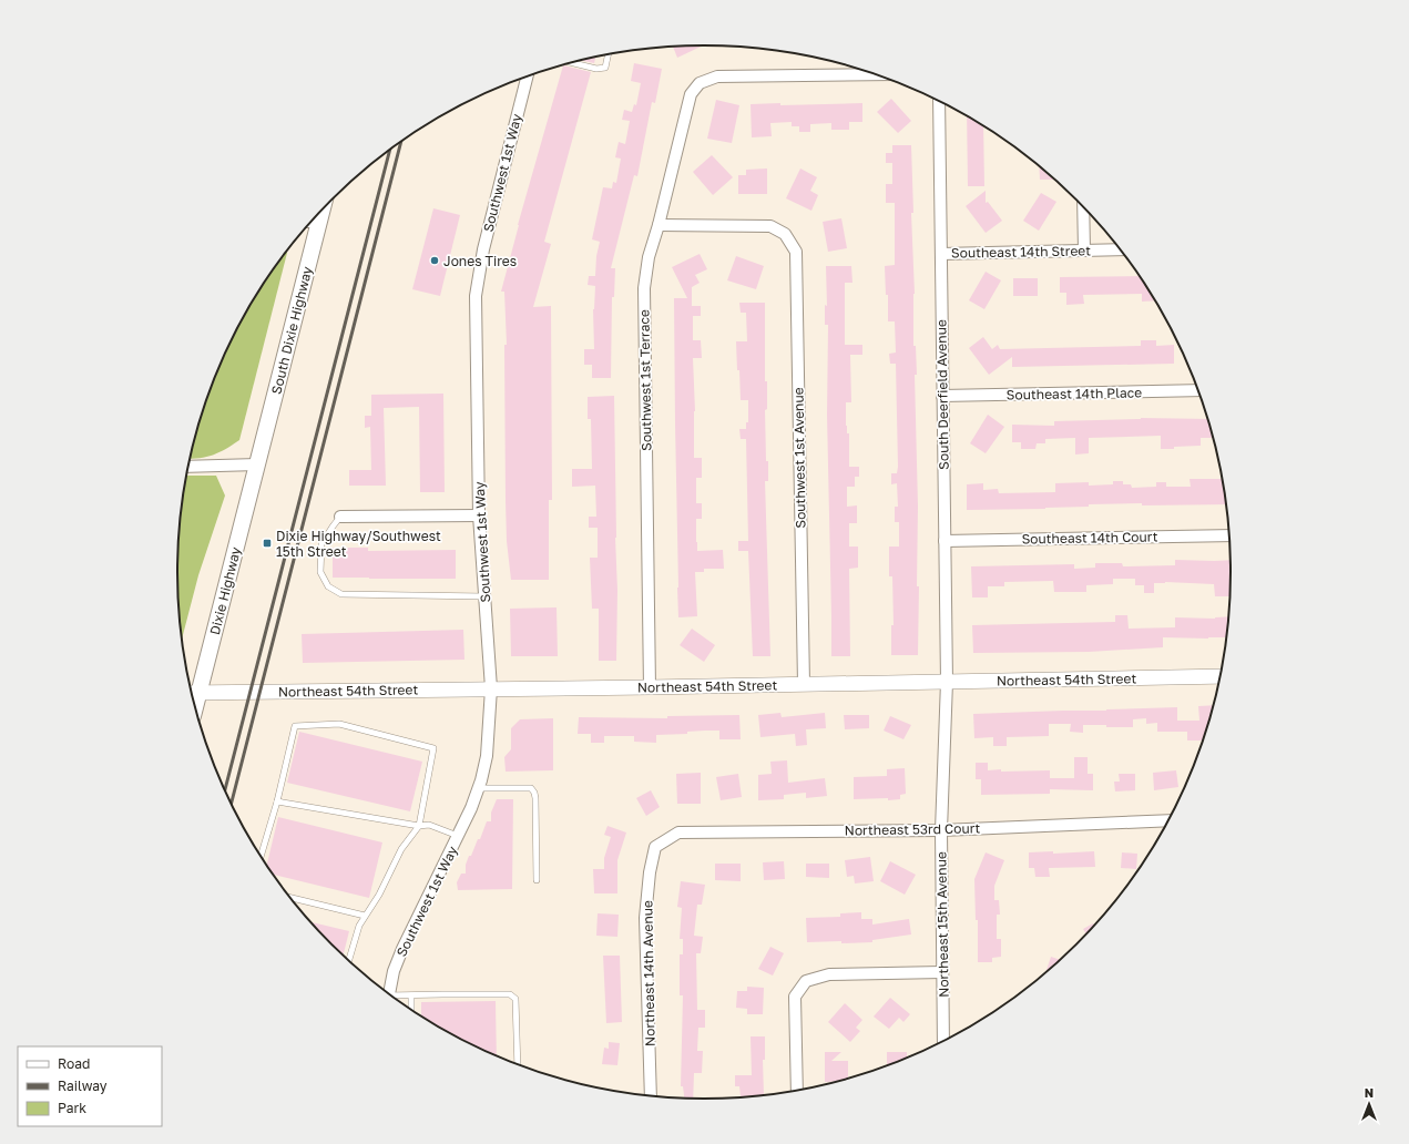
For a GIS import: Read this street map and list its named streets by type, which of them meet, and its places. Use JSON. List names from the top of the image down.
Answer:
{
  "streets": {
    "main road": ["South Dixie Highway", "Dixie Highway"],
    "street": [
      "Southwest 1st Way",
      "Southeast 14th Street",
      "Southwest 1st Terrace",
      "Southeast 14th Place",
      "South Deerfield Avenue",
      "Southwest 1st Avenue",
      "Southeast 14th Court",
      "Northeast 54th Street",
      "Northeast 53rd Court",
      "Northeast 15th Avenue",
      "Northeast 14th Avenue"
    ]
  },
  "crossings": [
    ["Southwest 1st Way", "Northeast 54th Street"],
    ["Southeast 14th Street", "South Deerfield Avenue"],
    ["South Dixie Highway", "Dixie Highway"],
    ["Southwest 1st Terrace", "Southwest 1st Avenue"],
    ["Southwest 1st Terrace", "Northeast 54th Street"],
    ["Southeast 14th Place", "South Deerfield Avenue"],
    ["South Deerfield Avenue", "Southeast 14th Court"],
    ["South Deerfield Avenue", "Northeast 54th Street"],
    ["South Deerfield Avenue", "Northeast 15th Avenue"],
    ["Southwest 1st Avenue", "Northeast 54th Street"],
    ["Northeast 54th Street", "Northeast 15th Avenue"],
    ["Northeast 53rd Court", "Northeast 15th Avenue"],
    ["Northeast 53rd Court", "Northeast 14th Avenue"]
  ],
  "places": {
    "other": ["Jones Tires"],
    "transit": ["Dixie Highway/Southwest 15th Street"]
  },
  "legend": ["Road", "Railway", "Park"],
  "north": "top"
}
